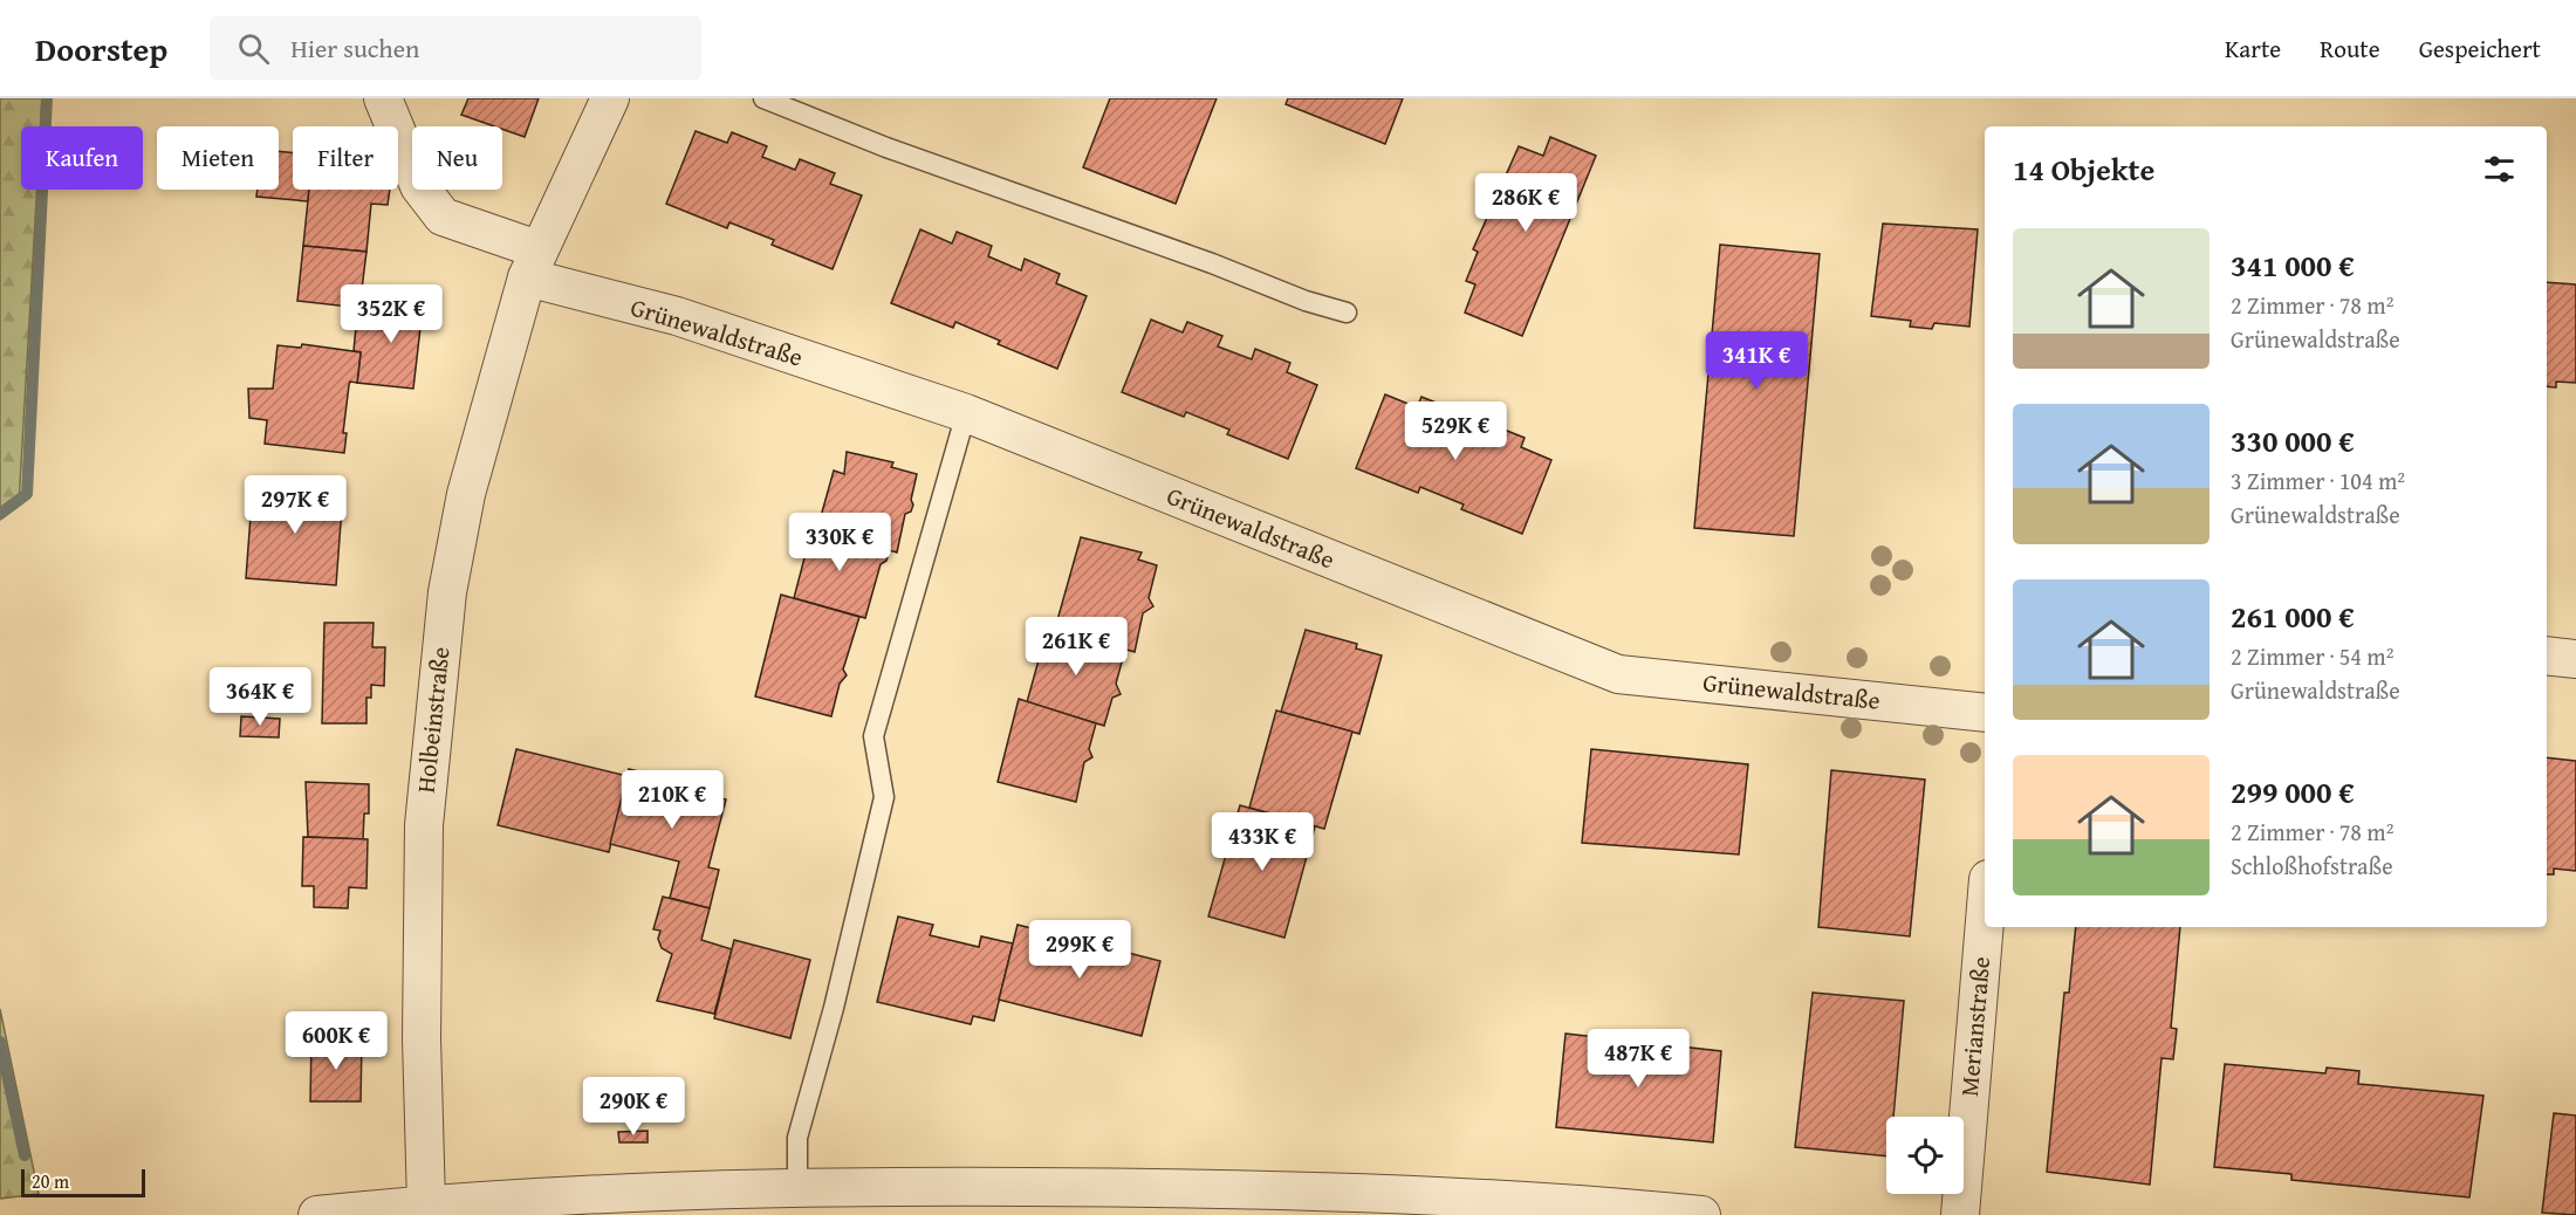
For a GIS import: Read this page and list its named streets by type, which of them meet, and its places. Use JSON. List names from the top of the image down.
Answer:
{
  "streets": {
    "street": ["Grünewaldstraße", "Holbeinstraße", "Merianstraße"]
  },
  "crossings": [
    ["Grünewaldstraße", "Holbeinstraße"]
  ],
  "scale_bar": "20 m",
  "page": {
    "header": "Doorstep",
    "search": "Hier suchen",
    "nav": ["Karte", "Route", "Gespeichert"],
    "chip": [
      "Kaufen",
      "Mieten",
      "Filter",
      "Neu"
    ],
    "heading": "14 Objekte",
    "price": [
      "286K €",
      "352K €",
      "341K €",
      "529K €",
      "297K €",
      "330K €",
      "261K €",
      "364K €",
      "210K €",
      "433K €",
      "299K €",
      "600K €",
      "487K €",
      "290K €"
    ],
    "list": [
      {
        "name": "341 000 €",
        "note": "2 Zimmer · 78 m² · Grünewaldstraße"
      },
      {
        "name": "330 000 €",
        "note": "3 Zimmer · 104 m² · Grünewaldstraße"
      },
      {
        "name": "261 000 €",
        "note": "2 Zimmer · 54 m² · Grünewaldstraße"
      },
      {
        "name": "299 000 €",
        "note": "2 Zimmer · 78 m² · Schloßhofstraße"
      }
    ],
    "scale": "20 m"
  }
}
